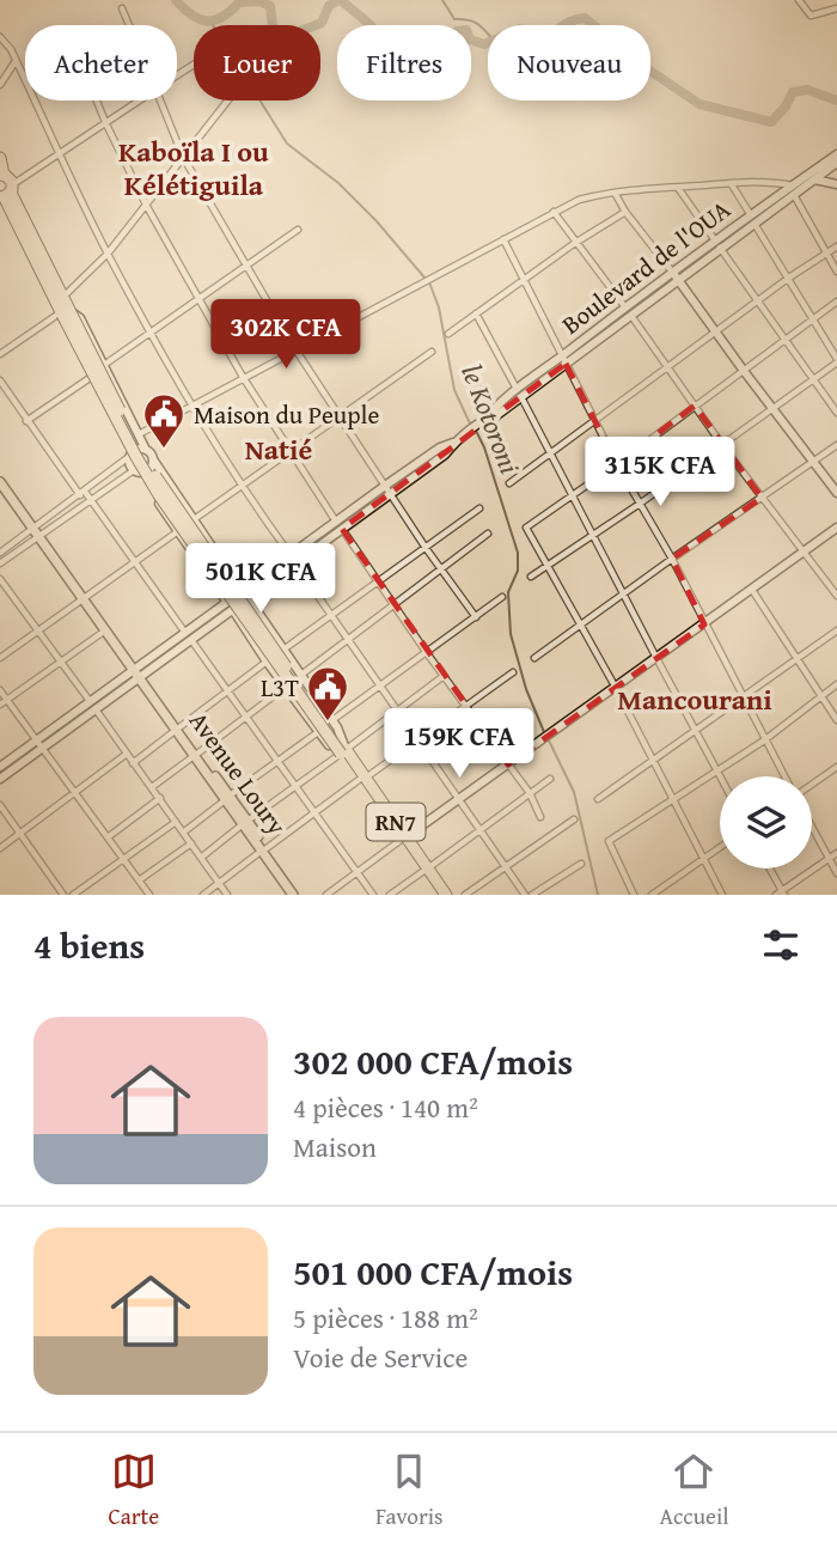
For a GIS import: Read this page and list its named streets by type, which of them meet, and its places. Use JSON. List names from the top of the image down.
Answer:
{
  "streets": {
    "highway": ["RN7"],
    "main road": ["Boulevard de l'OUA", "Avenue Loury"]
  },
  "districts": ["Kaboïla I ou Kélétiguila", "Natié", "Mancourani"],
  "water": ["le Kotoroni"],
  "places": {
    "public building": ["Maison du Peuple", "L3T"]
  },
  "page": {
    "chip": [
      "Acheter",
      "Louer",
      "Filtres",
      "Nouveau"
    ],
    "price": [
      "302K CFA",
      "315K CFA",
      "501K CFA",
      "159K CFA"
    ],
    "heading": "4 biens",
    "list": [
      {
        "name": "302 000 CFA/mois",
        "note": "4 pièces · 140 m² · Maison"
      },
      {
        "name": "501 000 CFA/mois",
        "note": "5 pièces · 188 m² · Voie de Service"
      }
    ],
    "tabs": ["Carte", "Favoris", "Accueil"]
  }
}
